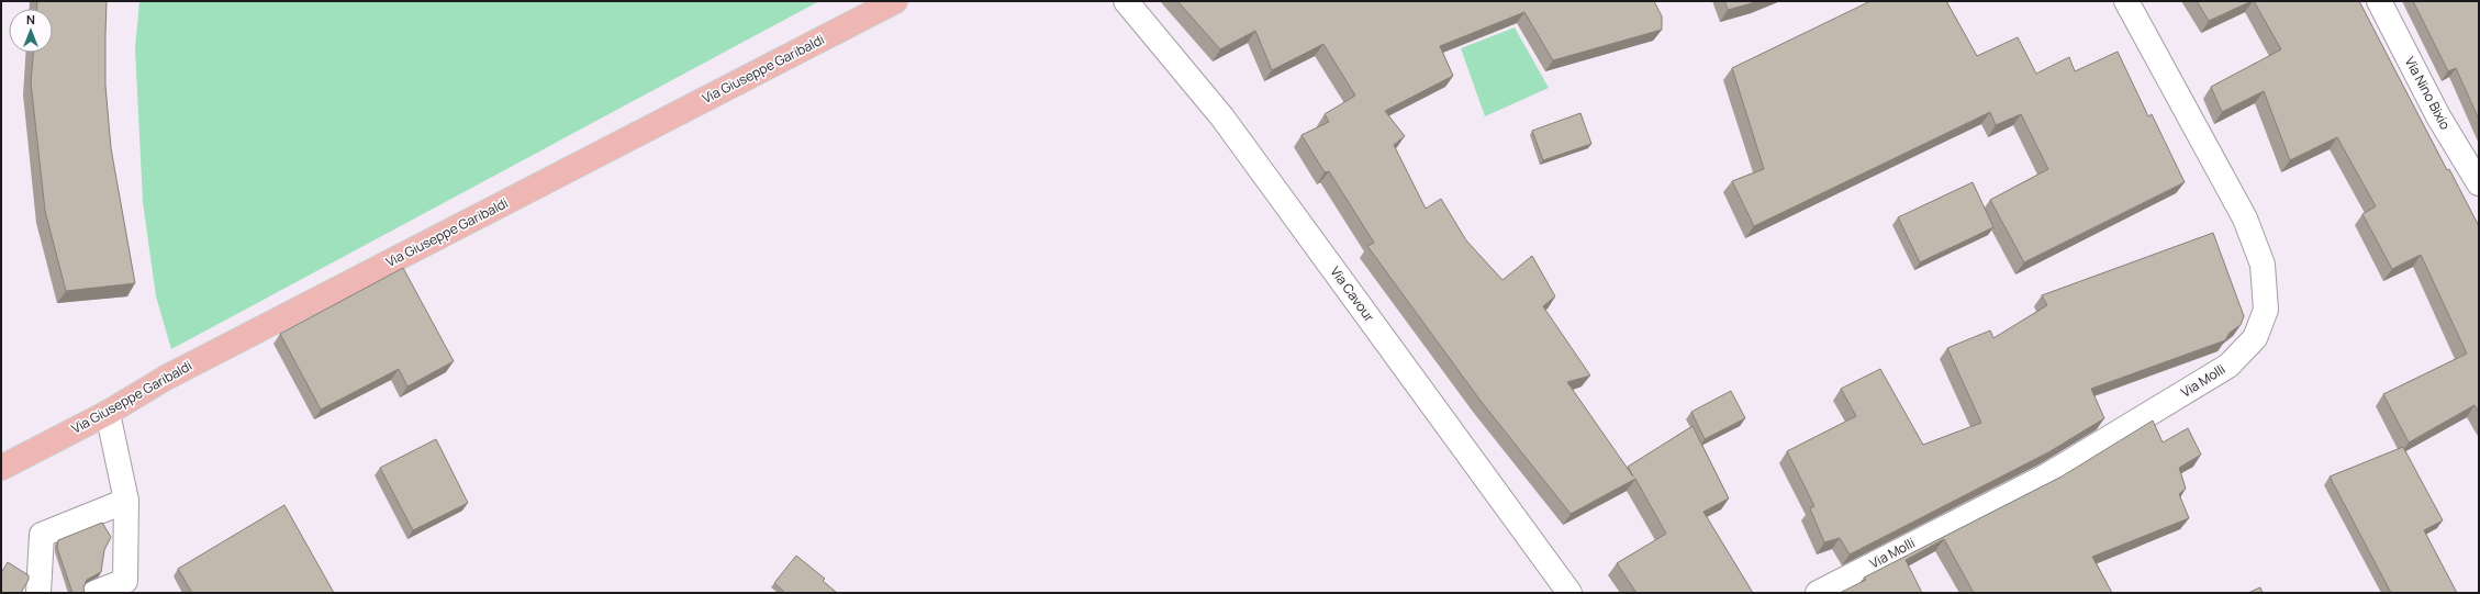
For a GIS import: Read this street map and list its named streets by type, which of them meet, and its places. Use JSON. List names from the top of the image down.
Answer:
{
  "streets": {
    "main road": ["Via Giuseppe Garibaldi"],
    "street": ["Via Nino Bixio", "Via Cavour", "Via Molli"]
  },
  "north": "top"
}
